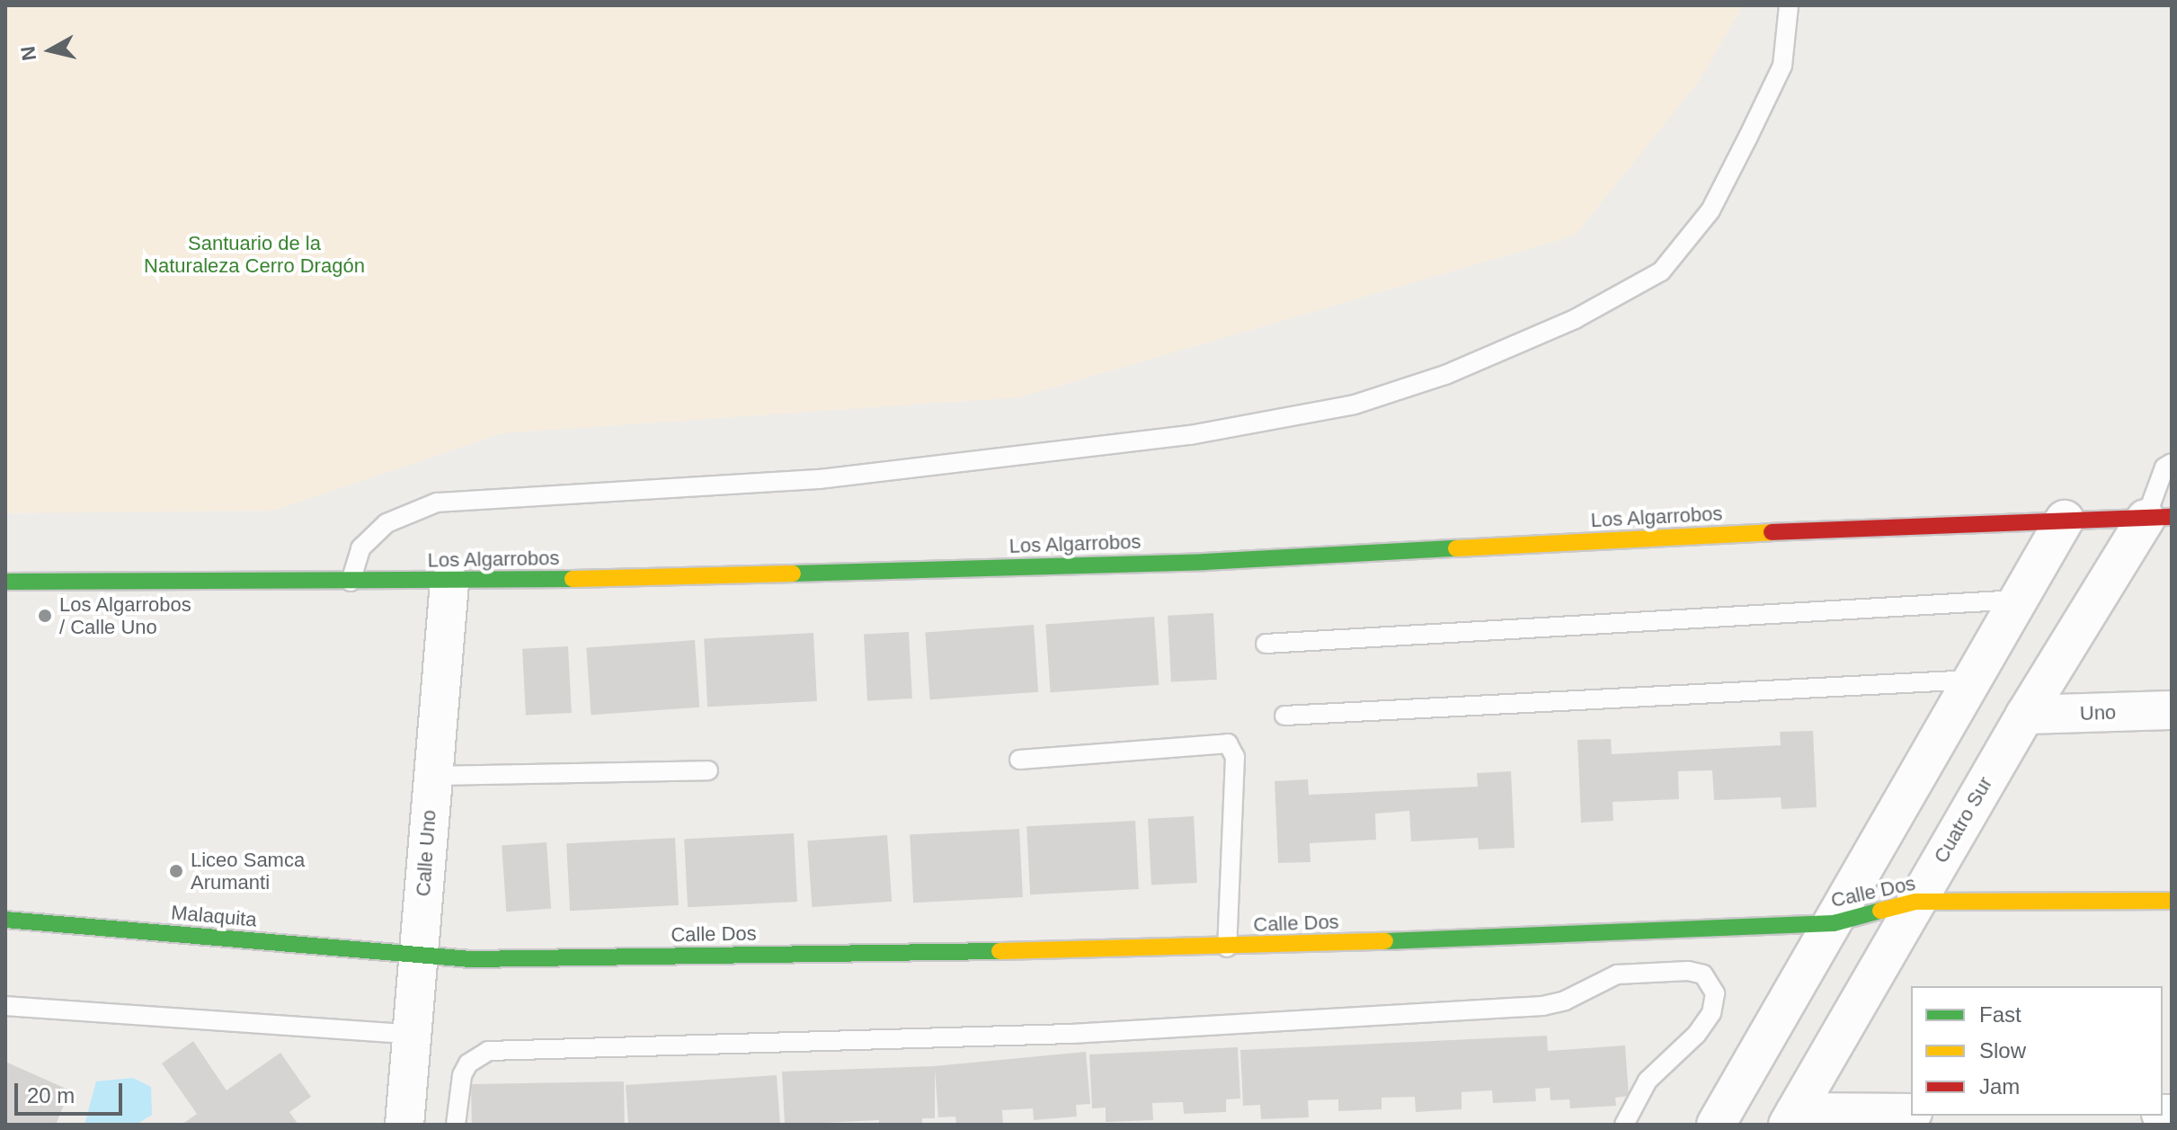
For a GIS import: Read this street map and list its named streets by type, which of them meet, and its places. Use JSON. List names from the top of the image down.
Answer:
{
  "streets": {
    "street": [
      "Los Algarrobos",
      "Uno",
      "Cuatro Sur",
      "Calle Uno",
      "Calle Dos",
      "Malaquita"
    ]
  },
  "crossings": [
    ["Los Algarrobos", "Cuatro Sur"],
    ["Los Algarrobos", "Calle Uno"],
    ["Uno", "Cuatro Sur"],
    ["Cuatro Sur", "Calle Dos"],
    ["Calle Uno", "Calle Dos"],
    ["Calle Uno", "Malaquita"],
    ["Calle Dos", "Malaquita"]
  ],
  "parks": ["Santuario de la Naturaleza Cerro Dragón"],
  "places": ["Los Algarrobos / Calle Uno", "Liceo Samca Arumanti"],
  "legend": ["Fast", "Slow", "Jam"],
  "scale_bar": "20 m",
  "north": "left"
}
